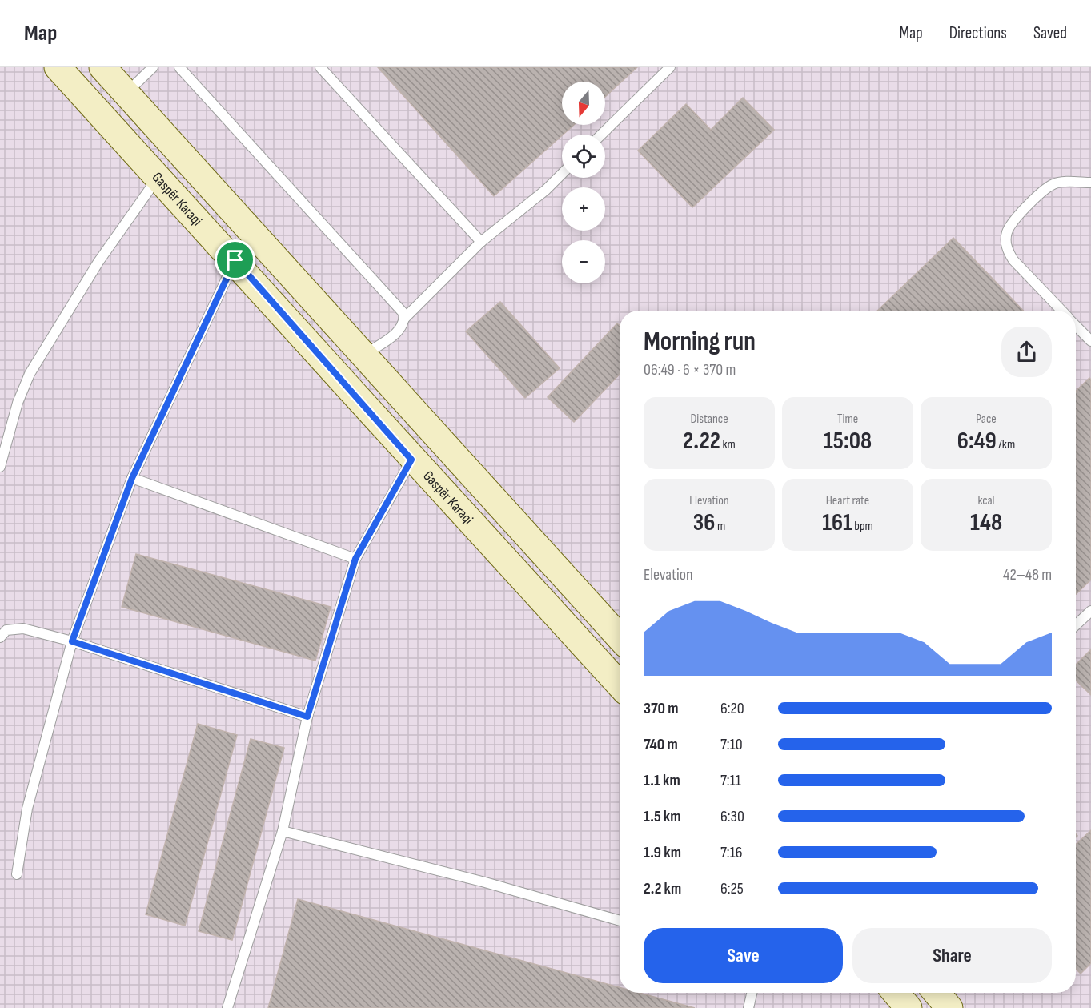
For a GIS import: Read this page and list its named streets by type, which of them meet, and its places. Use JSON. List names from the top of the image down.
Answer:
{
  "streets": {
    "main road": ["Gaspër Karaqi"]
  },
  "north": "bottom",
  "page": {
    "header": "Map",
    "nav": ["Map", "Directions", "Saved"],
    "map_buttons": ["+", "−"],
    "heading": ["Morning run", "06:49 · 6 × 370 m"],
    "stats": [
      ["Distance", "2.22 km"],
      ["Time", "15:08"],
      ["Pace", "6:49 /km"],
      ["Elevation", "36 m"],
      ["Heart rate", "161 bpm"],
      ["kcal", "148"]
    ],
    "chart": ["Elevation", "42–48 m"],
    "list": [
      {
        "name": "370 m",
        "note": "6:20"
      },
      {
        "name": "740 m",
        "note": "7:10"
      },
      {
        "name": "1.1 km",
        "note": "7:11"
      },
      {
        "name": "1.5 km",
        "note": "6:30"
      },
      {
        "name": "1.9 km",
        "note": "7:16"
      },
      {
        "name": "2.2 km",
        "note": "6:25"
      }
    ],
    "buttons": ["Save", "Share"]
  }
}
